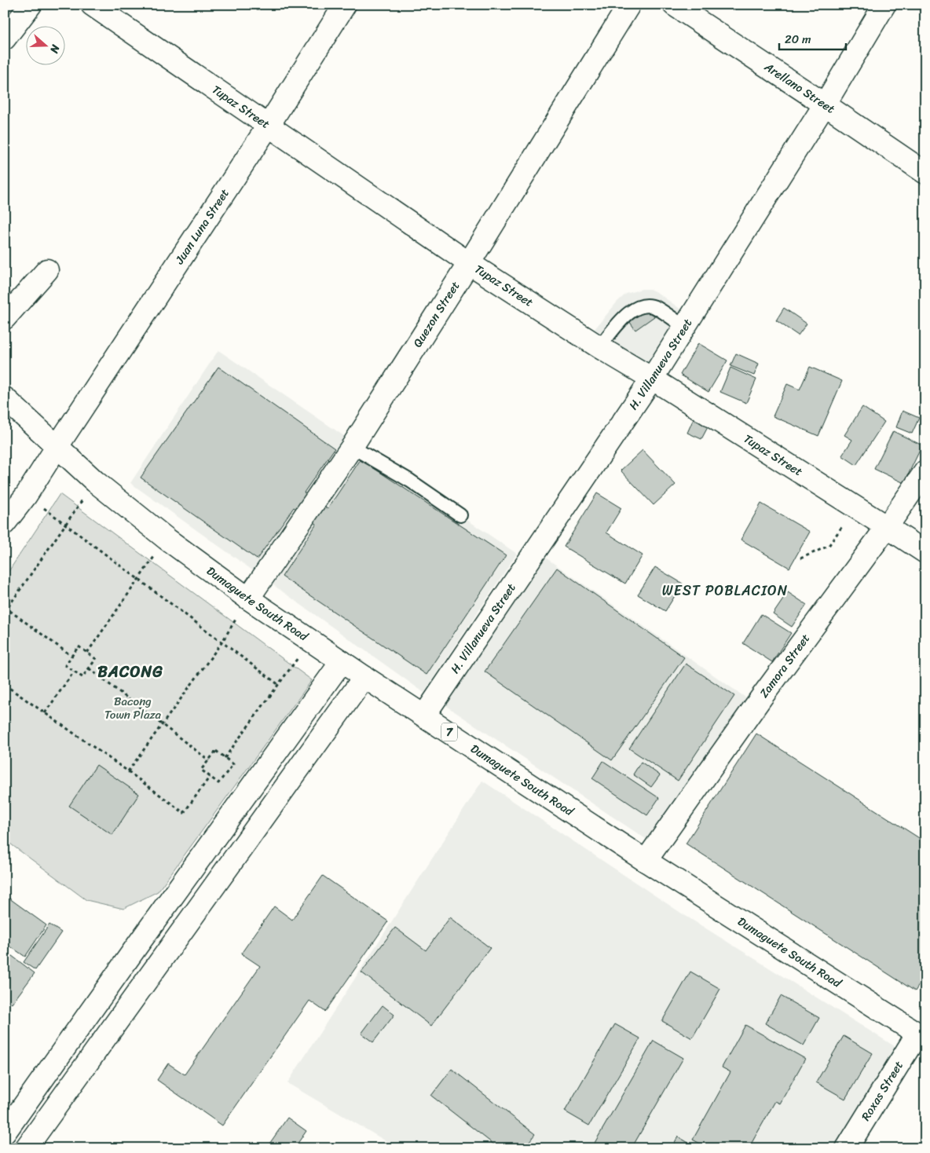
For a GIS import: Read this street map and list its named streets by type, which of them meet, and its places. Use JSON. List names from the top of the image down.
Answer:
{
  "streets": {
    "street": [
      "Arellano Street",
      "Tupaz Street",
      "Juan Luna Street",
      "Quezon Street",
      "H. Villanueva Street",
      "Dumaguete South Road",
      "Zamora Street",
      "7",
      "Roxas Street"
    ]
  },
  "crossings": [
    ["Arellano Street", "H. Villanueva Street"],
    ["Tupaz Street", "Juan Luna Street"],
    ["Tupaz Street", "Quezon Street"],
    ["Tupaz Street", "H. Villanueva Street"],
    ["Tupaz Street", "Zamora Street"],
    ["Juan Luna Street", "Dumaguete South Road"],
    ["Quezon Street", "Dumaguete South Road"],
    ["H. Villanueva Street", "Dumaguete South Road"],
    ["Dumaguete South Road", "Zamora Street"],
    ["Dumaguete South Road", "Roxas Street"]
  ],
  "districts": ["WEST POBLACION", "BACONG"],
  "parks": ["Bacong Town Plaza"],
  "scale_bar": "20 m",
  "north": "right"
}
